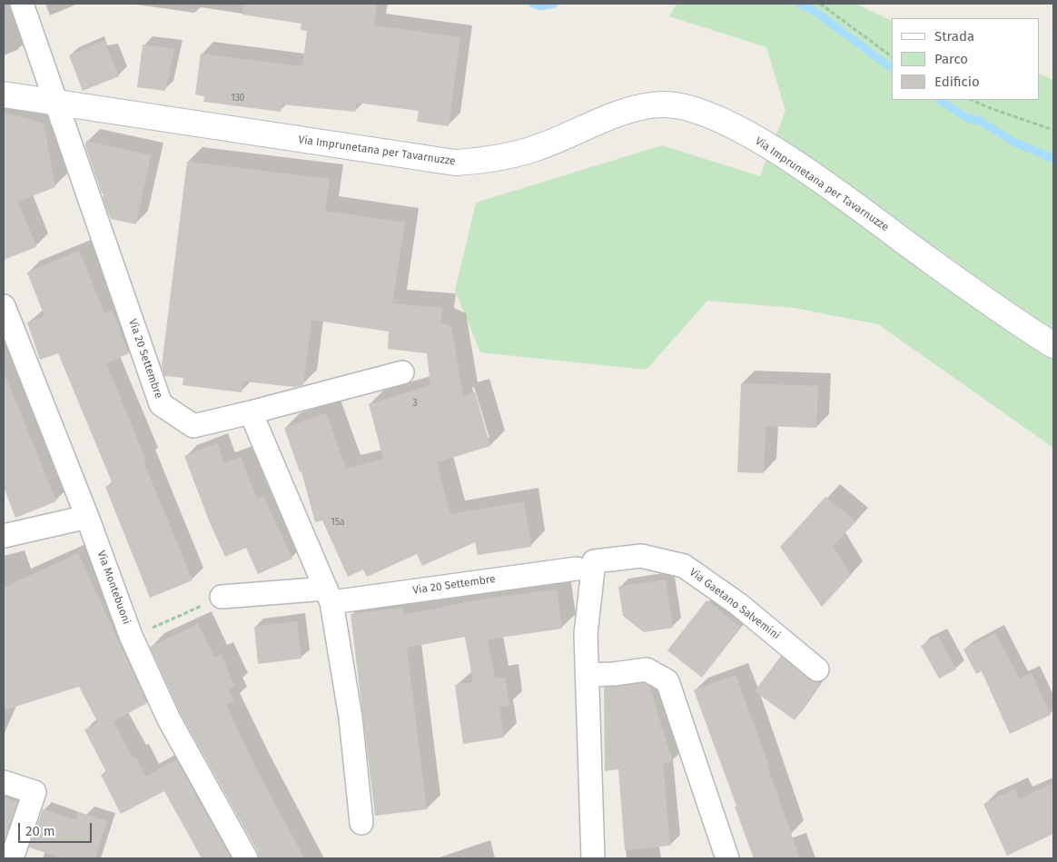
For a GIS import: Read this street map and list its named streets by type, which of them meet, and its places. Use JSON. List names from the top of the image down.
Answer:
{
  "streets": {
    "main road": ["Via Imprunetana per Tavarnuzze"],
    "street": ["Via 20 Settembre", "Via Montebuoni", "Via Gaetano Salvemini"]
  },
  "crossings": [
    ["Via Imprunetana per Tavarnuzze", "Via 20 Settembre"]
  ],
  "house_numbers": ["130", "3", "15a"],
  "legend": ["Strada", "Parco", "Edificio"],
  "scale_bar": "20 m"
}
